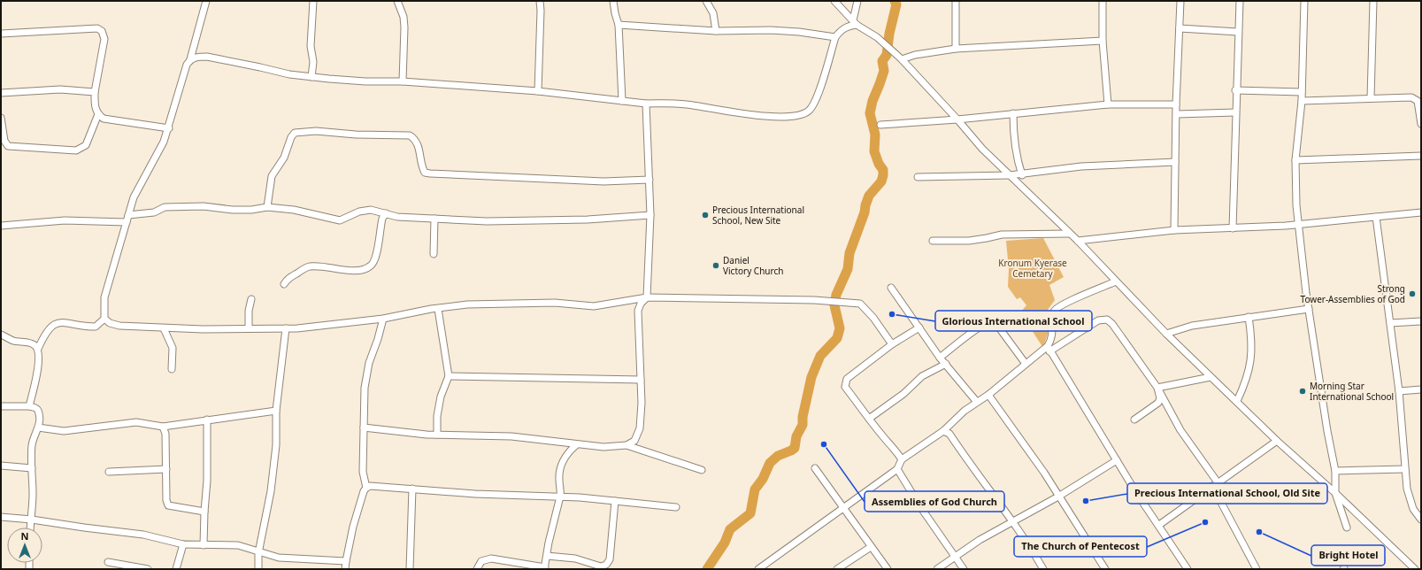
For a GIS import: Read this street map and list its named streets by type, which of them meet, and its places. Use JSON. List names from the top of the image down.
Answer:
{
  "parks": ["Kronum Kyerase Cemetary"],
  "places": [
    "Precious International School, New Site",
    "Daniel Victory Church",
    "Strong Tower-Assemblies of God",
    "Glorious International School",
    "Morning Star International School",
    "Assemblies of God Church",
    "Precious International School, Old Site",
    "The Church of Pentecost",
    "Bright Hotel"
  ],
  "north": "top"
}
